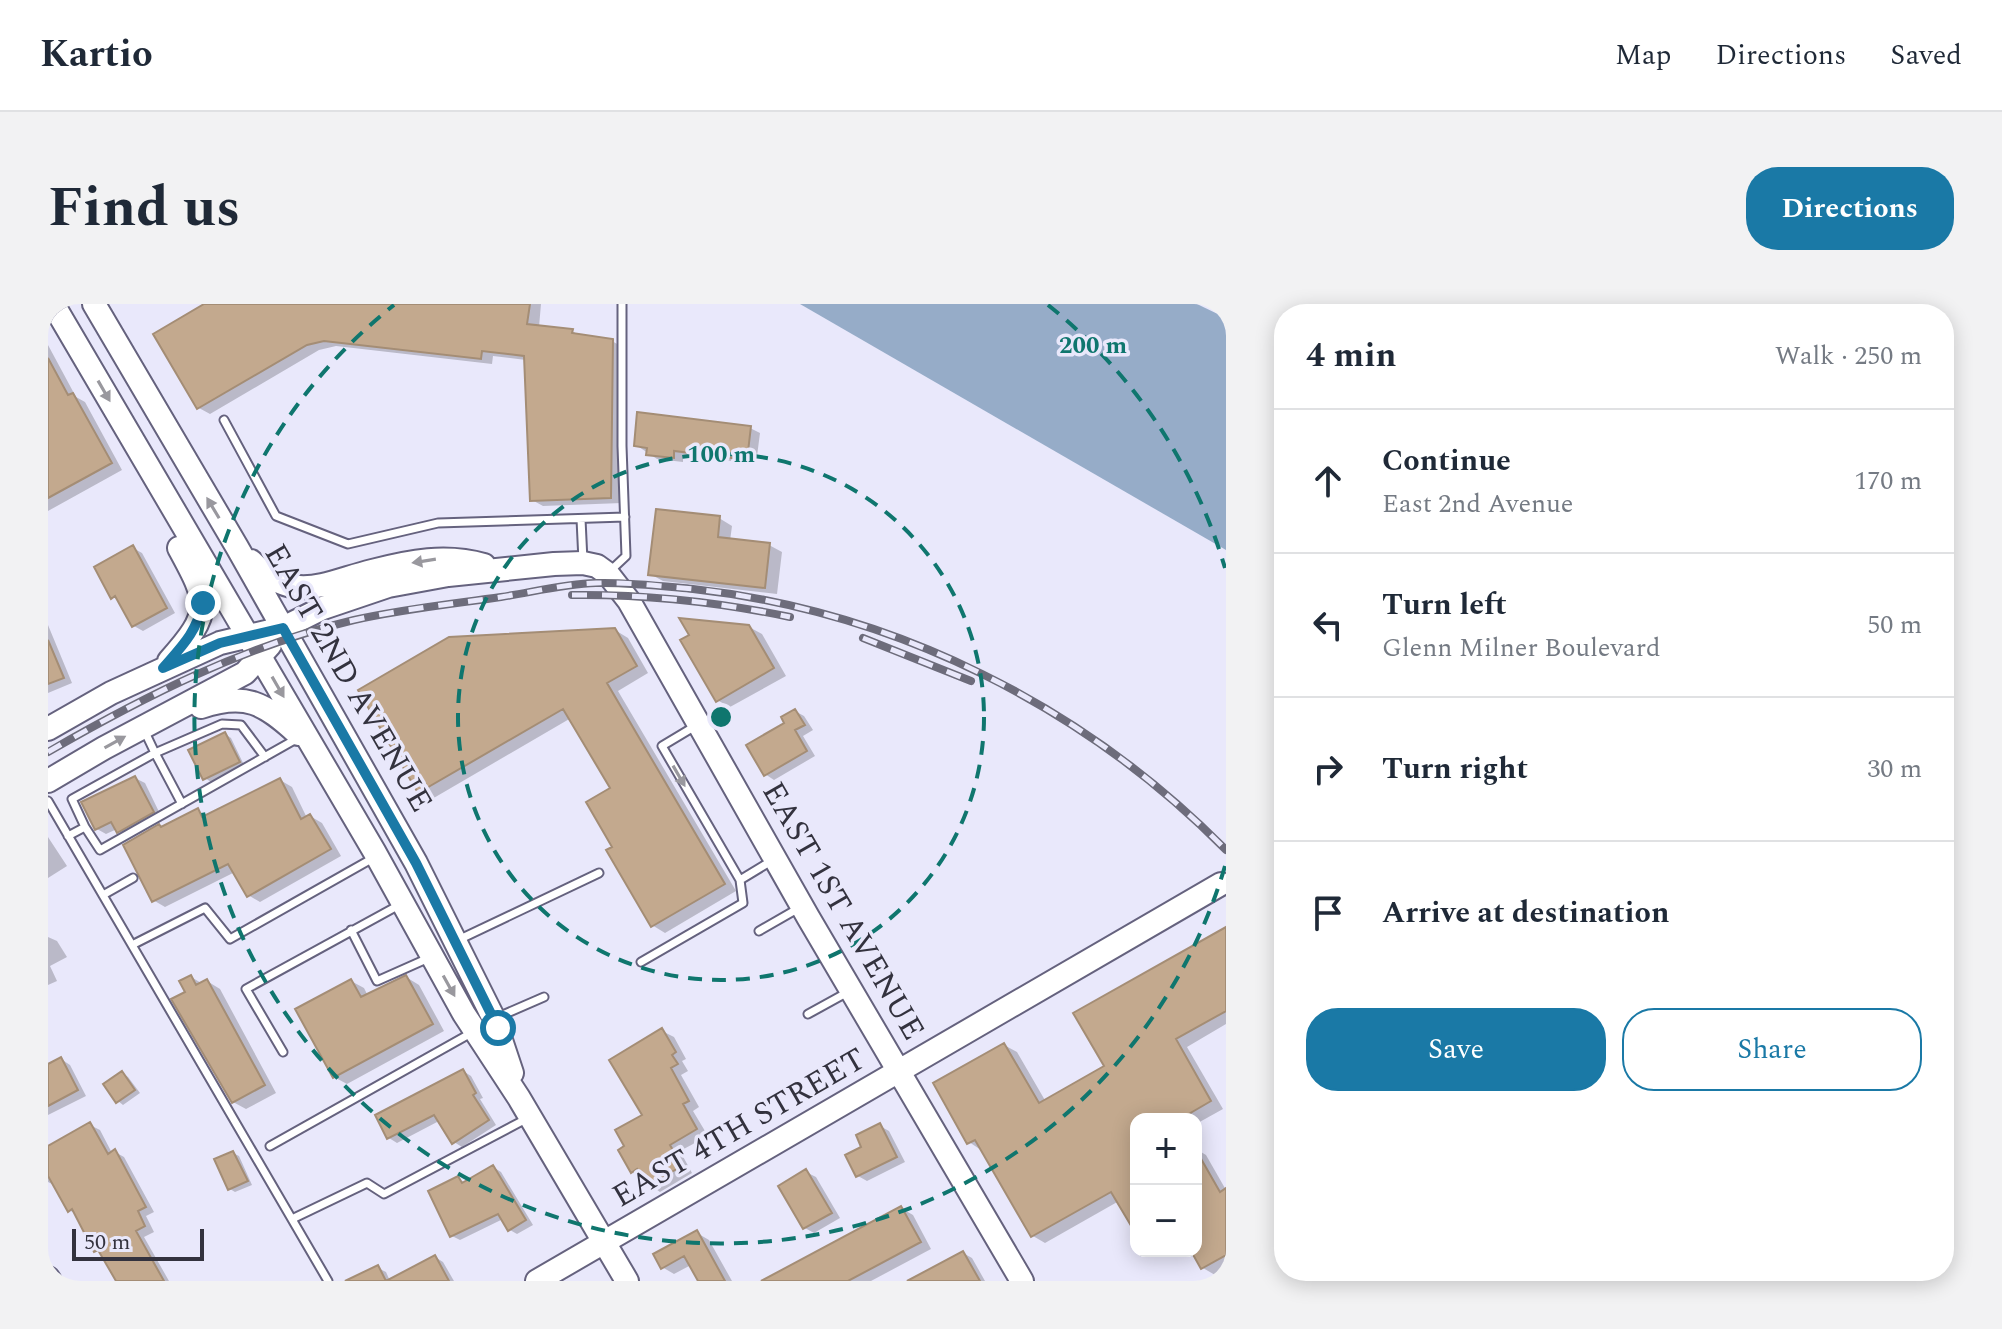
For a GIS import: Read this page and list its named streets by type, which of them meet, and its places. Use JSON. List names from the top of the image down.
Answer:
{
  "streets": {
    "main road": ["EAST 2ND AVENUE", "EAST 1ST AVENUE", "EAST 4TH STREET"]
  },
  "crossings": [
    ["EAST 2ND AVENUE", "EAST 4TH STREET"],
    ["EAST 1ST AVENUE", "EAST 4TH STREET"]
  ],
  "scale_bar": "50 m",
  "page": {
    "header": "Kartio",
    "nav": ["Map", "Directions", "Saved"],
    "title": "Find us",
    "buttons": [
      "Directions",
      ["Save", "Share"]
    ],
    "heading": ["4 min", "Walk · 250 m"],
    "list": [
      ["Continue", "East 2nd Avenue", "170 m"],
      ["Turn left", "Glenn Milner Boulevard", "50 m"],
      ["Turn right", "30 m"],
      "Arrive at destination"
    ],
    "map_buttons": ["+", "−"],
    "scale": "50 m"
  },
  "rings": ["200 m", "100 m"]
}
